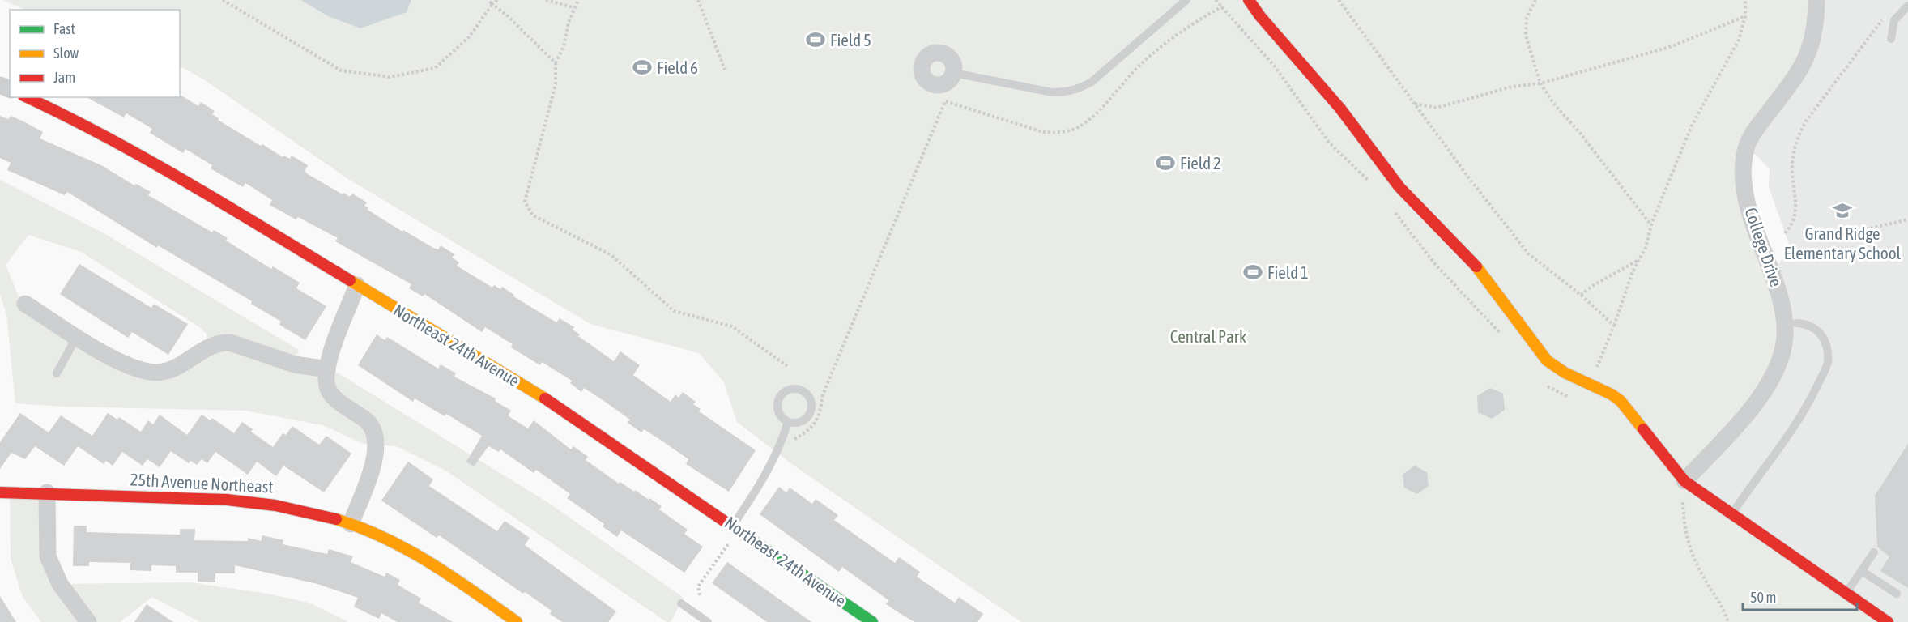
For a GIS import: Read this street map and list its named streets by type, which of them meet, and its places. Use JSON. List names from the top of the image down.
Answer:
{
  "streets": {
    "street": ["College Drive", "Northeast 24th Avenue", "25th Avenue Northeast"]
  },
  "parks": ["Central Park"],
  "places": {
    "sports": [
      "Field 5",
      "Field 6",
      "Field 2",
      "Field 1"
    ],
    "school or university": ["Grand Ridge Elementary School"]
  },
  "legend": ["Fast", "Slow", "Jam"],
  "scale_bar": "50 m"
}
